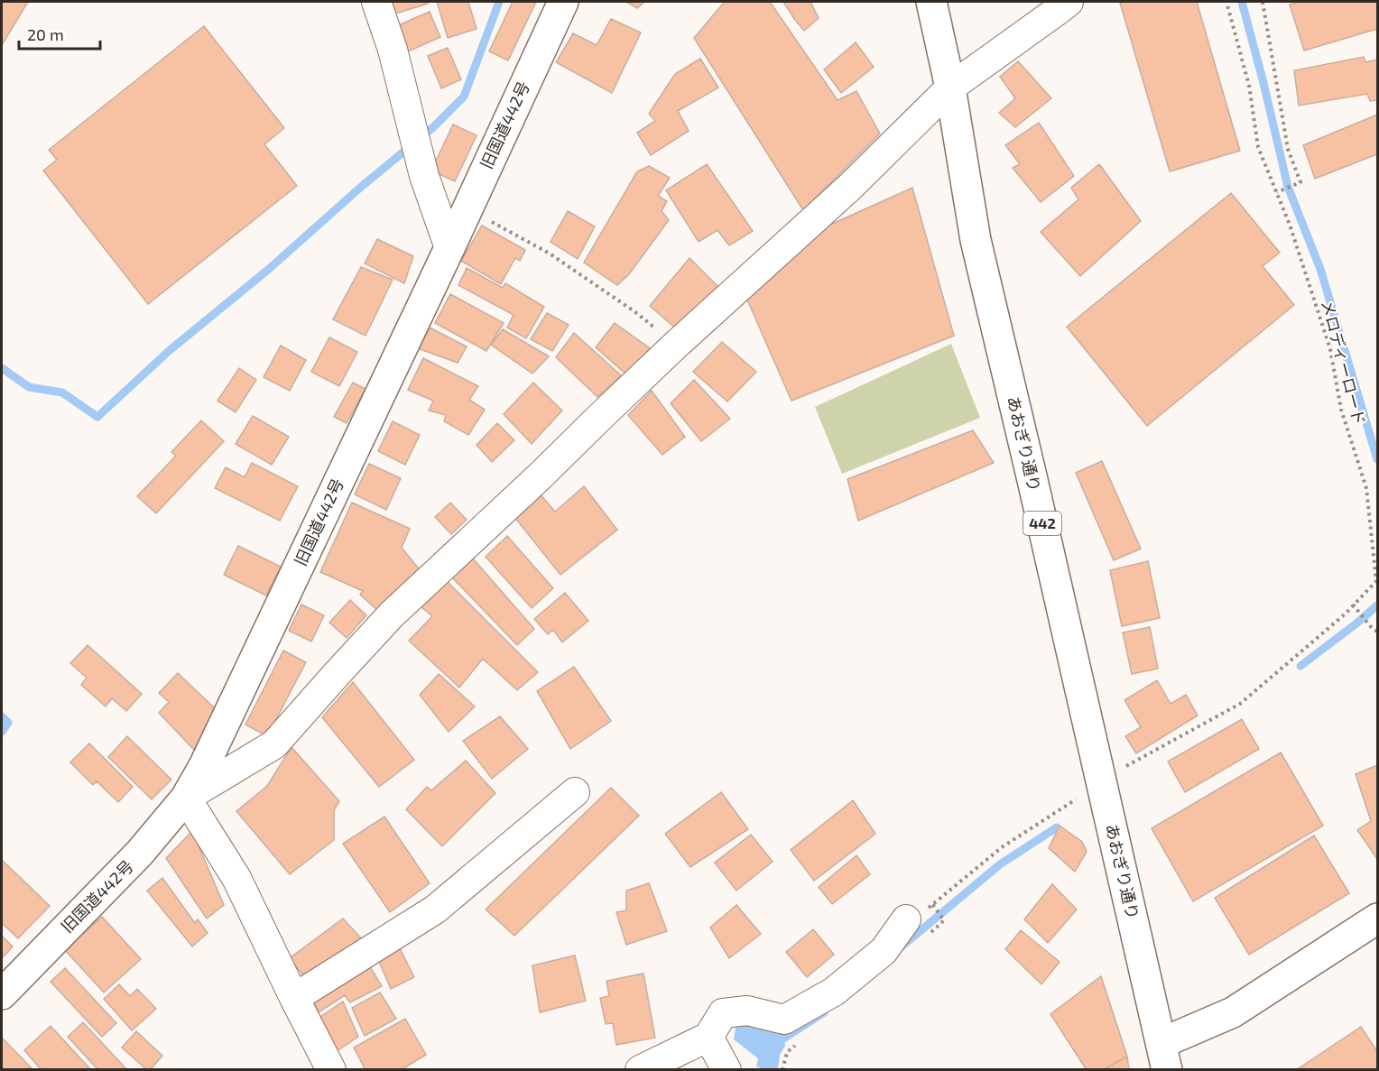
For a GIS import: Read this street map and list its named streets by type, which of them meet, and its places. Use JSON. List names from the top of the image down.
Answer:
{
  "streets": {
    "main road": ["旧国道442号", "あおぎり通り", "442"],
    "path": ["メロディーロード"]
  },
  "scale_bar": "20 m"
}
